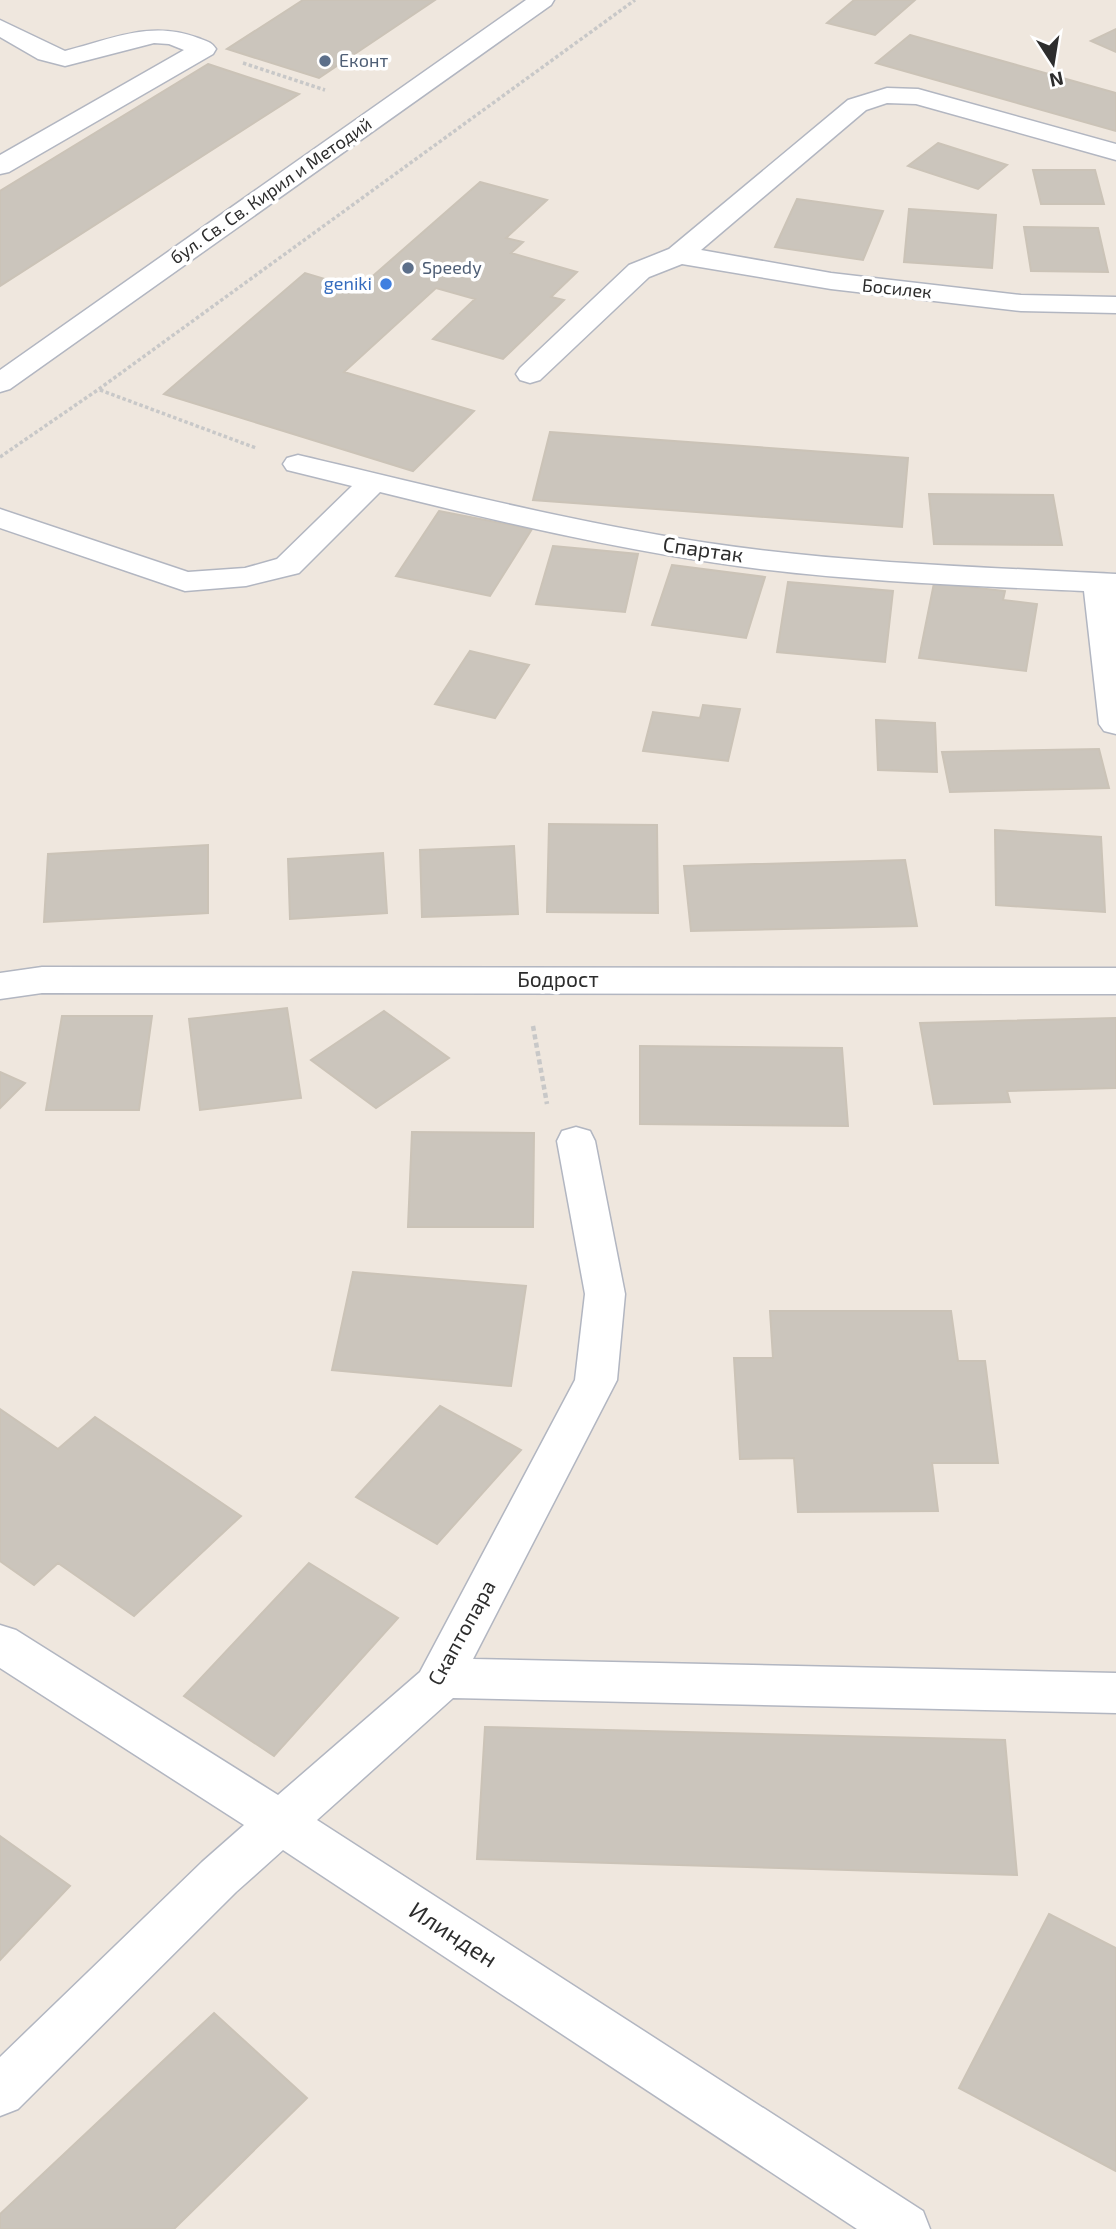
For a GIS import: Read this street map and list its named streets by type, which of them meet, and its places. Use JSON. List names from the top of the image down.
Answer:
{
  "streets": {
    "street": [
      "бул. Св. Св. Кирил и Методий",
      "Босилек",
      "Спартак",
      "Бодрост",
      "Скаптопара",
      "Илинден"
    ]
  },
  "crossings": [
    ["Скаптопара", "Илинден"]
  ],
  "places": ["Еконт", "Speedy", "geniki"],
  "north": "bottom"
}
